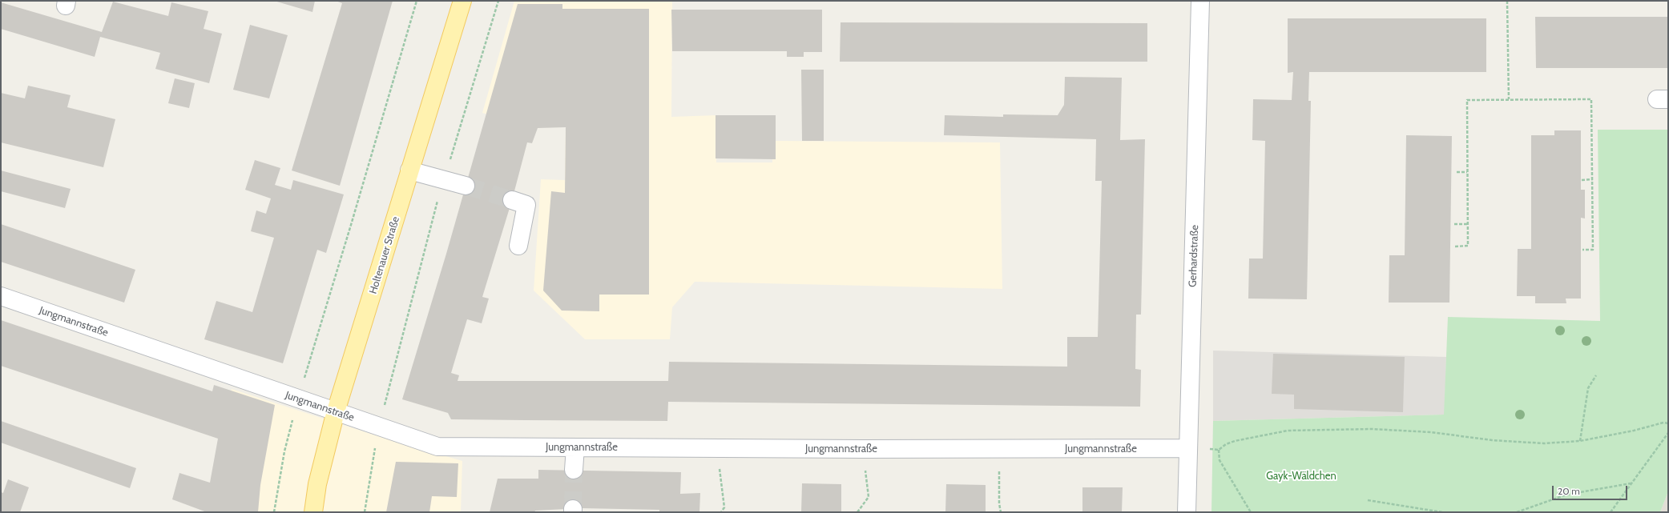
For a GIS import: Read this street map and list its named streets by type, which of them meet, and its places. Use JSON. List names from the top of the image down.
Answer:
{
  "streets": {
    "main road": ["Holtenauer Straße"],
    "street": ["Gerhardstraße", "Jungmannstraße"]
  },
  "crossings": [
    ["Holtenauer Straße", "Jungmannstraße"],
    ["Gerhardstraße", "Jungmannstraße"]
  ],
  "parks": ["Gayk-Wäldchen"],
  "scale_bar": "20 m"
}
